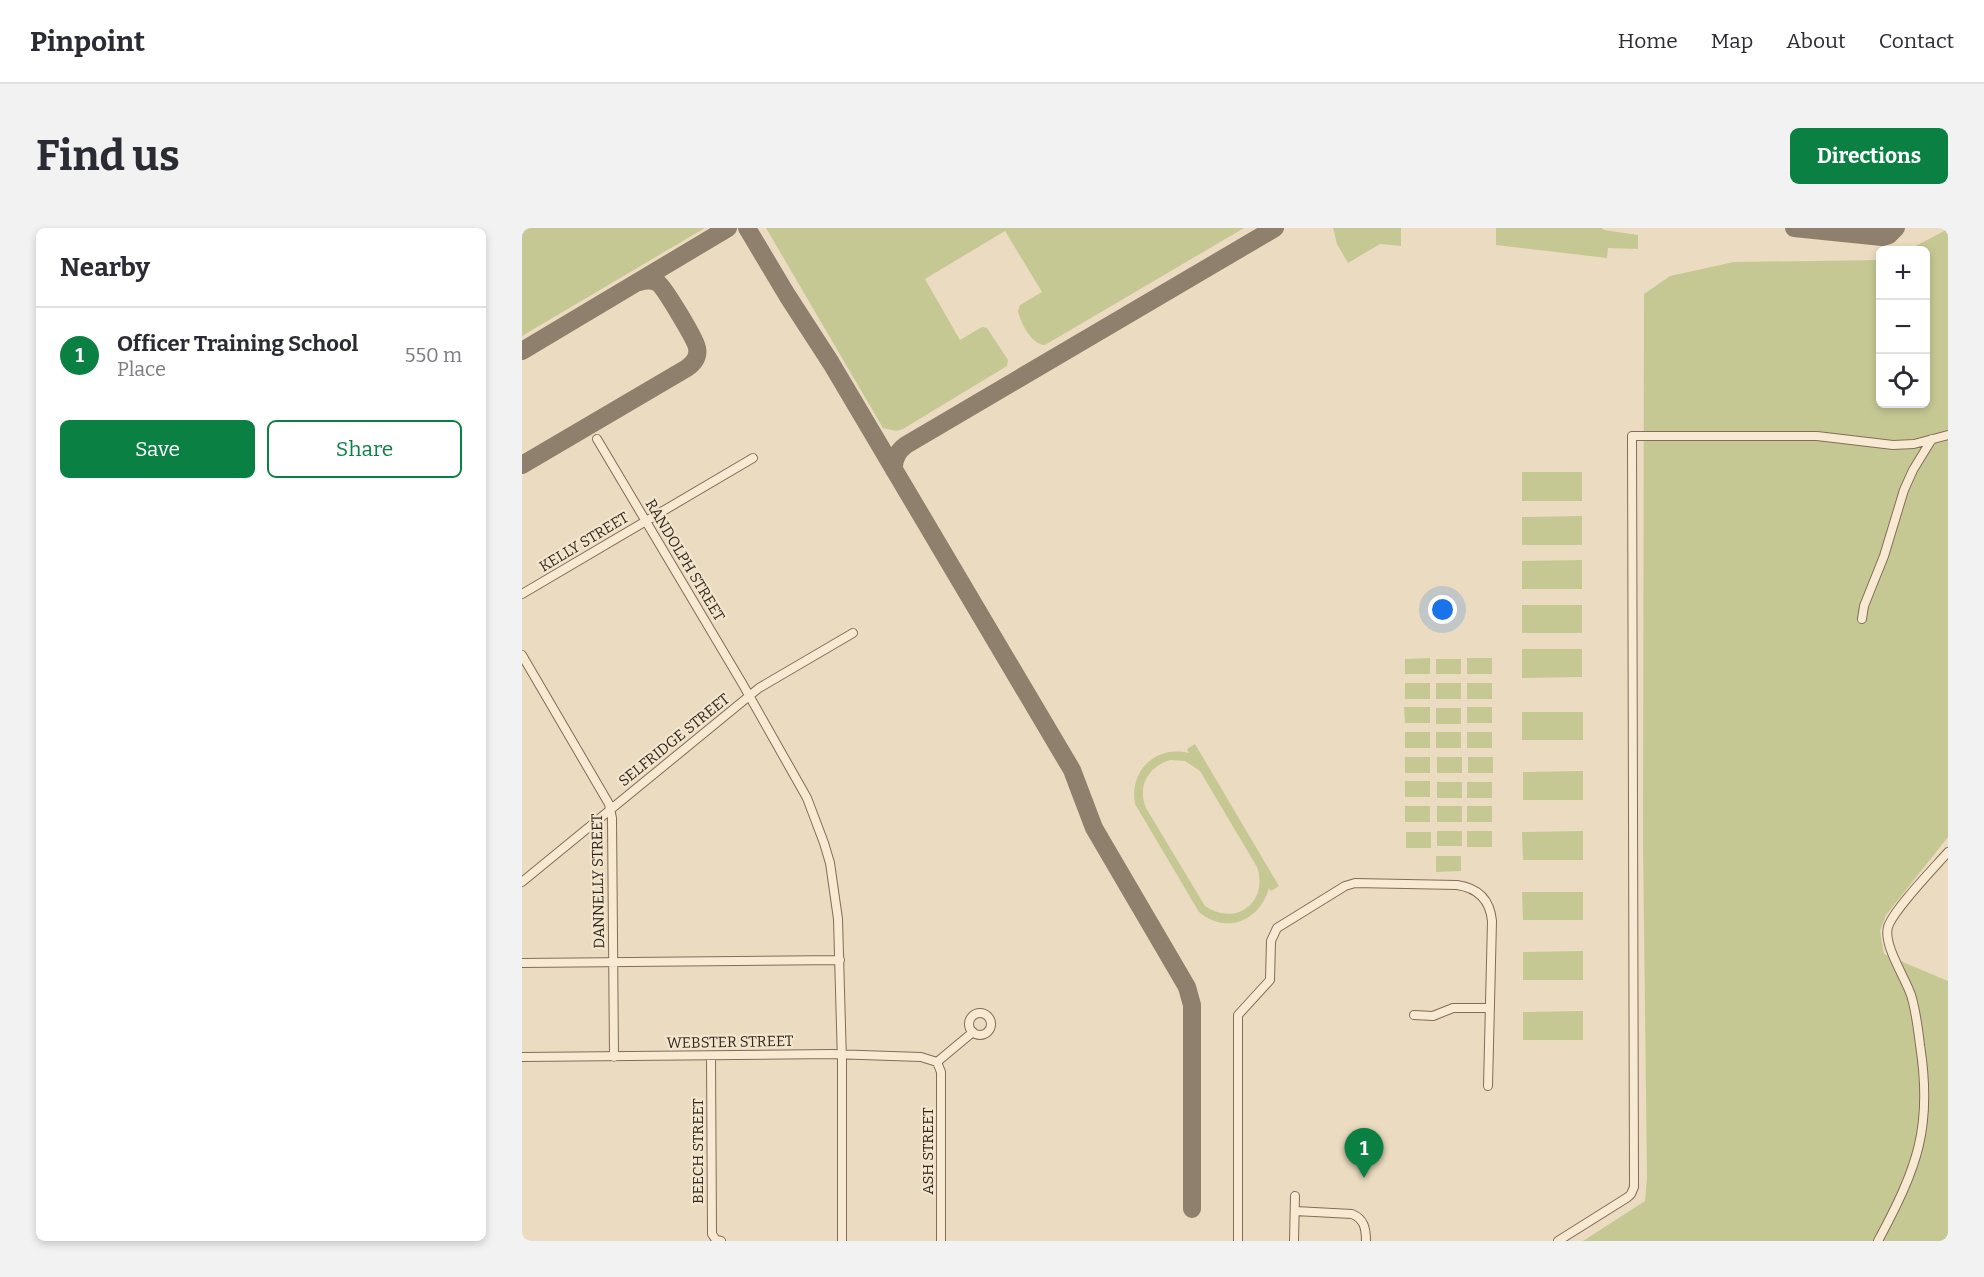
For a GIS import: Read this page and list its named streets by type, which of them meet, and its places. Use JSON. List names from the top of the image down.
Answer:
{
  "streets": {
    "street": [
      "KELLY STREET",
      "RANDOLPH STREET",
      "SELFRIDGE STREET",
      "DANNELLY STREET",
      "WEBSTER STREET",
      "BEECH STREET",
      "ASH STREET"
    ]
  },
  "crossings": [
    ["KELLY STREET", "RANDOLPH STREET"],
    ["RANDOLPH STREET", "SELFRIDGE STREET"],
    ["RANDOLPH STREET", "WEBSTER STREET"],
    ["SELFRIDGE STREET", "DANNELLY STREET"],
    ["DANNELLY STREET", "WEBSTER STREET"],
    ["WEBSTER STREET", "BEECH STREET"],
    ["WEBSTER STREET", "ASH STREET"]
  ],
  "page": {
    "header": "Pinpoint",
    "nav": [
      "Home",
      "Map",
      "About",
      "Contact"
    ],
    "buttons": [
      "Directions",
      ["Save", "Share"]
    ],
    "title": "Find us",
    "heading": "Nearby",
    "map_buttons": ["+", "−"],
    "list": [
      {
        "mark": "1",
        "name": "Officer Training School",
        "note": "Place",
        "value": "550 m"
      }
    ],
    "pins": "1"
  }
}
